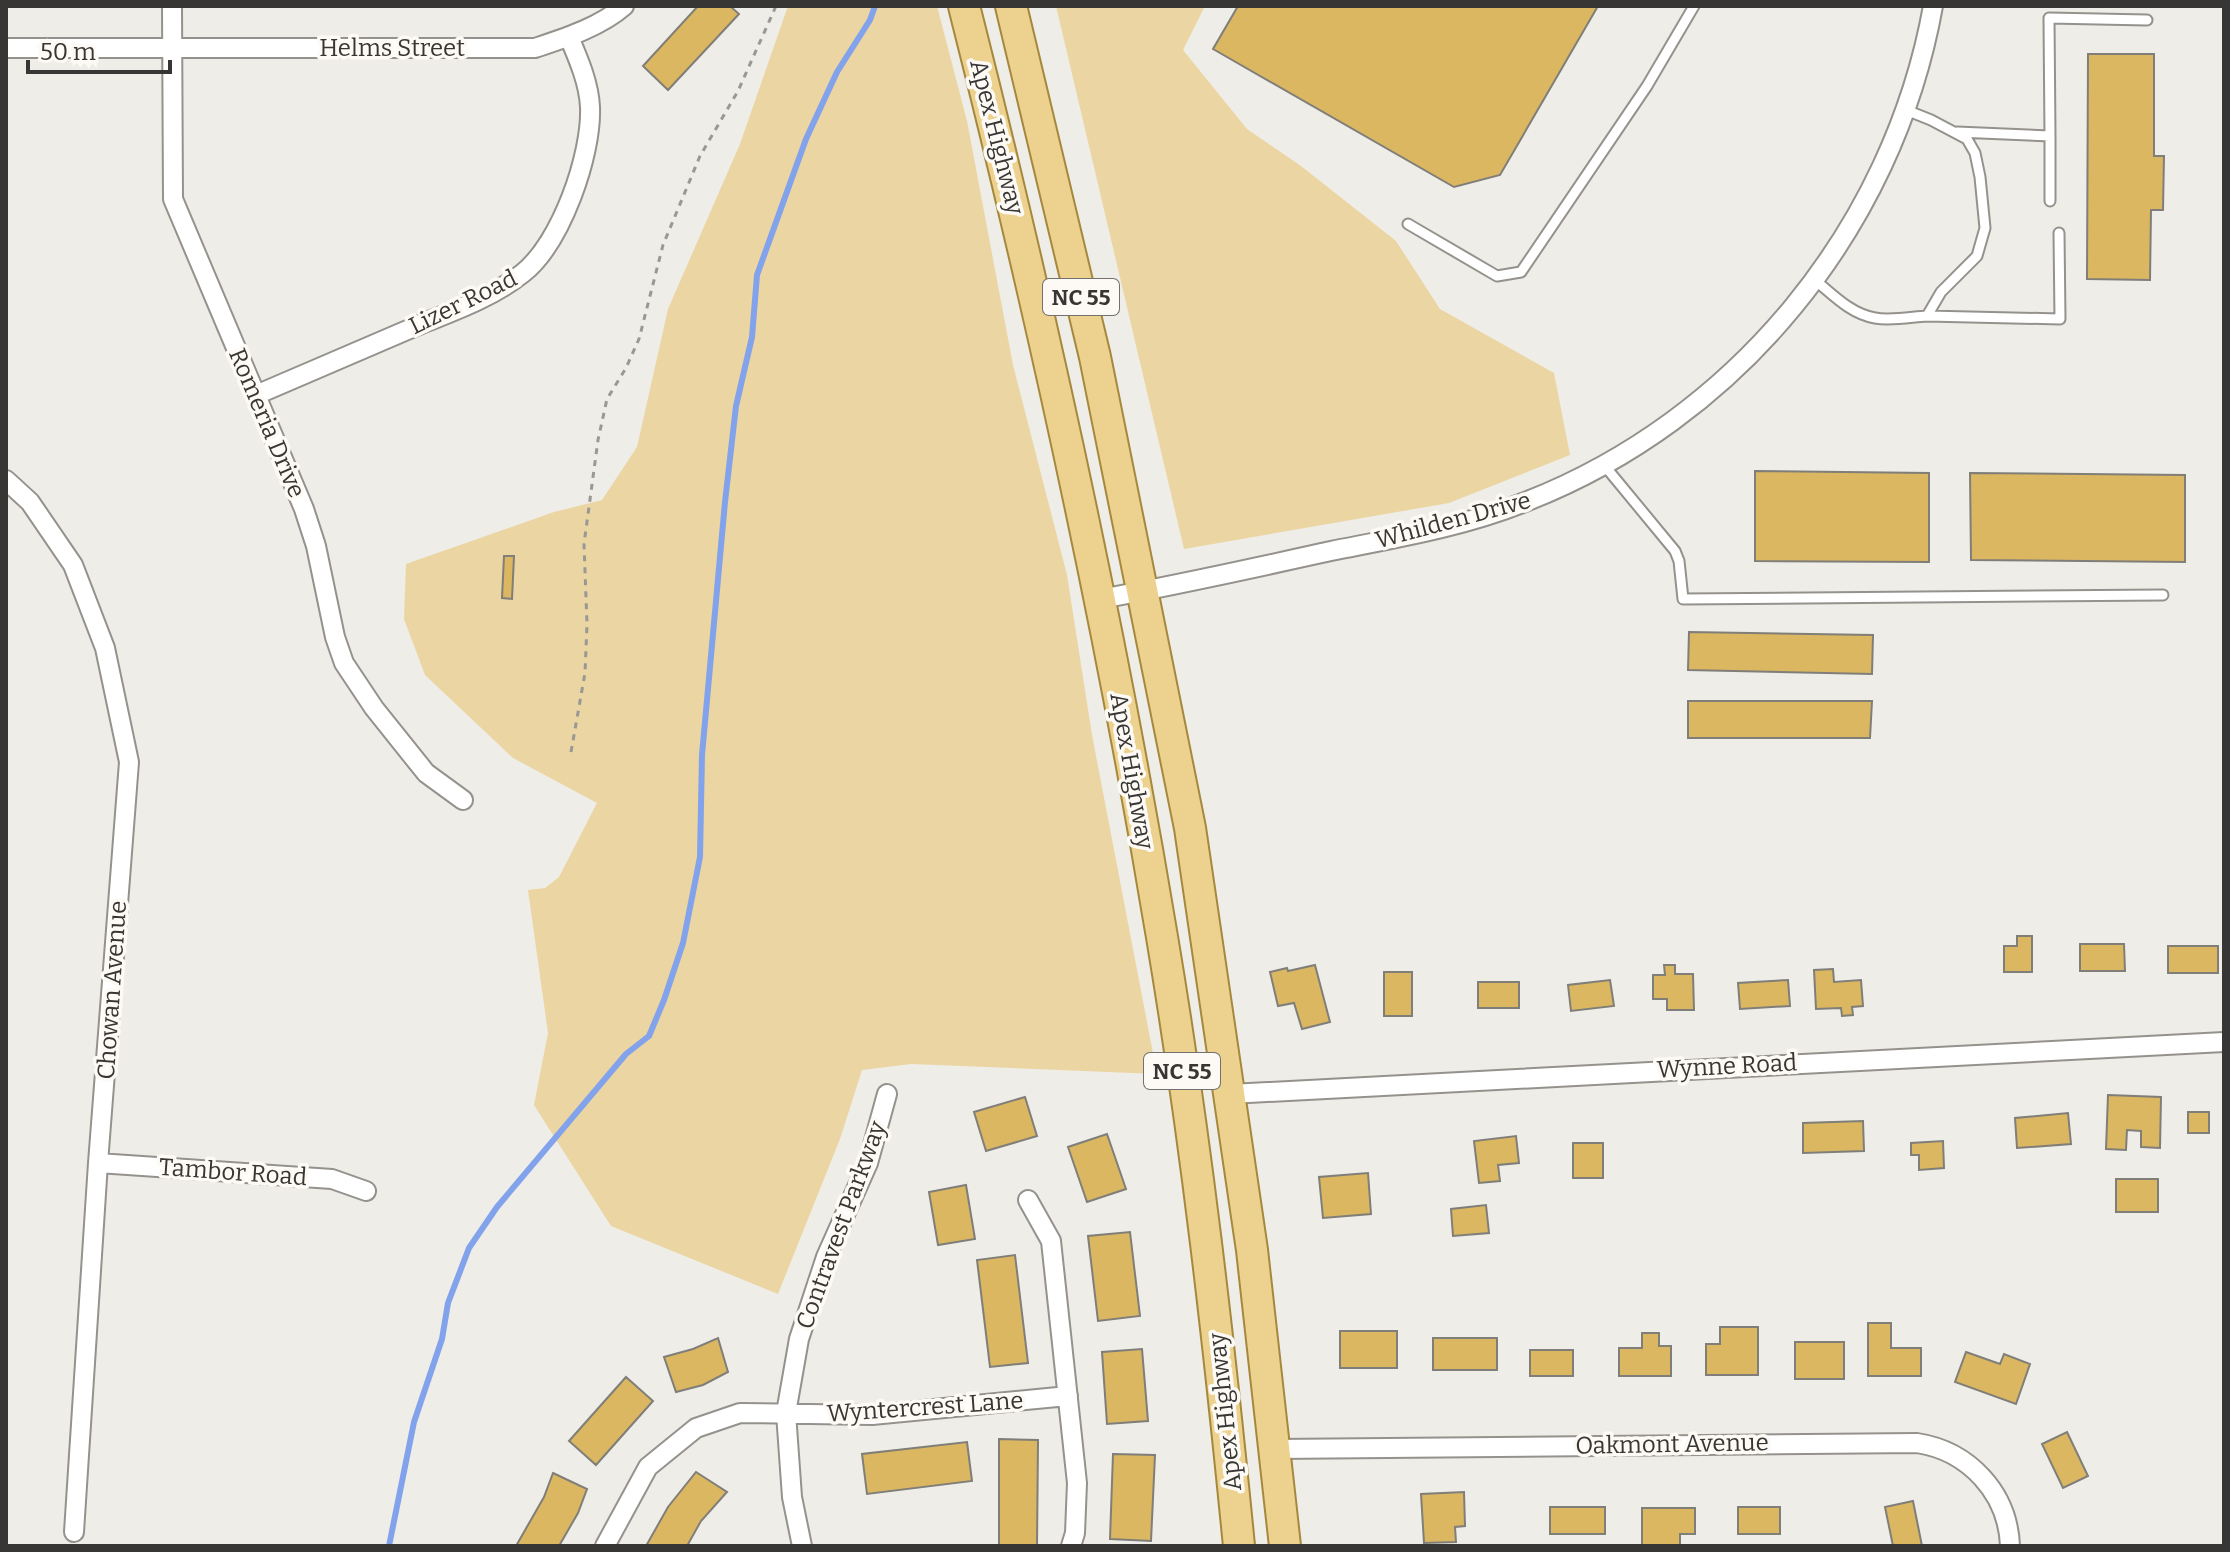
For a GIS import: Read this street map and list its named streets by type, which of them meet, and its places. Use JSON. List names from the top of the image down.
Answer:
{
  "streets": {
    "main road": ["Apex Highway", "NC 55"],
    "street": [
      "Helms Street",
      "Lizer Road",
      "Romeria Drive",
      "Whilden Drive",
      "Chowan Avenue",
      "Wynne Road",
      "Tambor Road",
      "Contravest Parkway",
      "Wyntercrest Lane",
      "Oakmont Avenue"
    ]
  },
  "crossings": [
    ["Helms Street", "Lizer Road"],
    ["Helms Street", "Romeria Drive"],
    ["Apex Highway", "Whilden Drive"],
    ["Apex Highway", "Wynne Road"],
    ["Apex Highway", "Oakmont Avenue"],
    ["Lizer Road", "Romeria Drive"],
    ["Chowan Avenue", "Tambor Road"],
    ["Contravest Parkway", "Wyntercrest Lane"]
  ],
  "scale_bar": "50 m"
}
